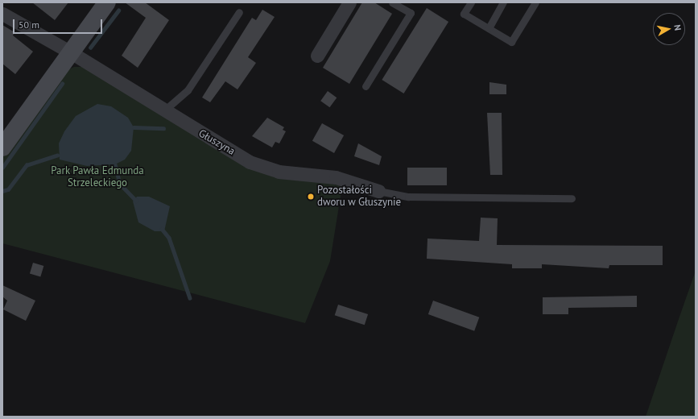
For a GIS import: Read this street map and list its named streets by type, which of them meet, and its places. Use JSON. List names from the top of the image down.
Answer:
{
  "streets": {
    "street": ["Głuszyna"]
  },
  "parks": ["Park Pawła Edmunda Strzeleckiego"],
  "places": ["Pozostałości dworu w Głuszynie"],
  "scale_bar": "50 m",
  "north": "right"
}
